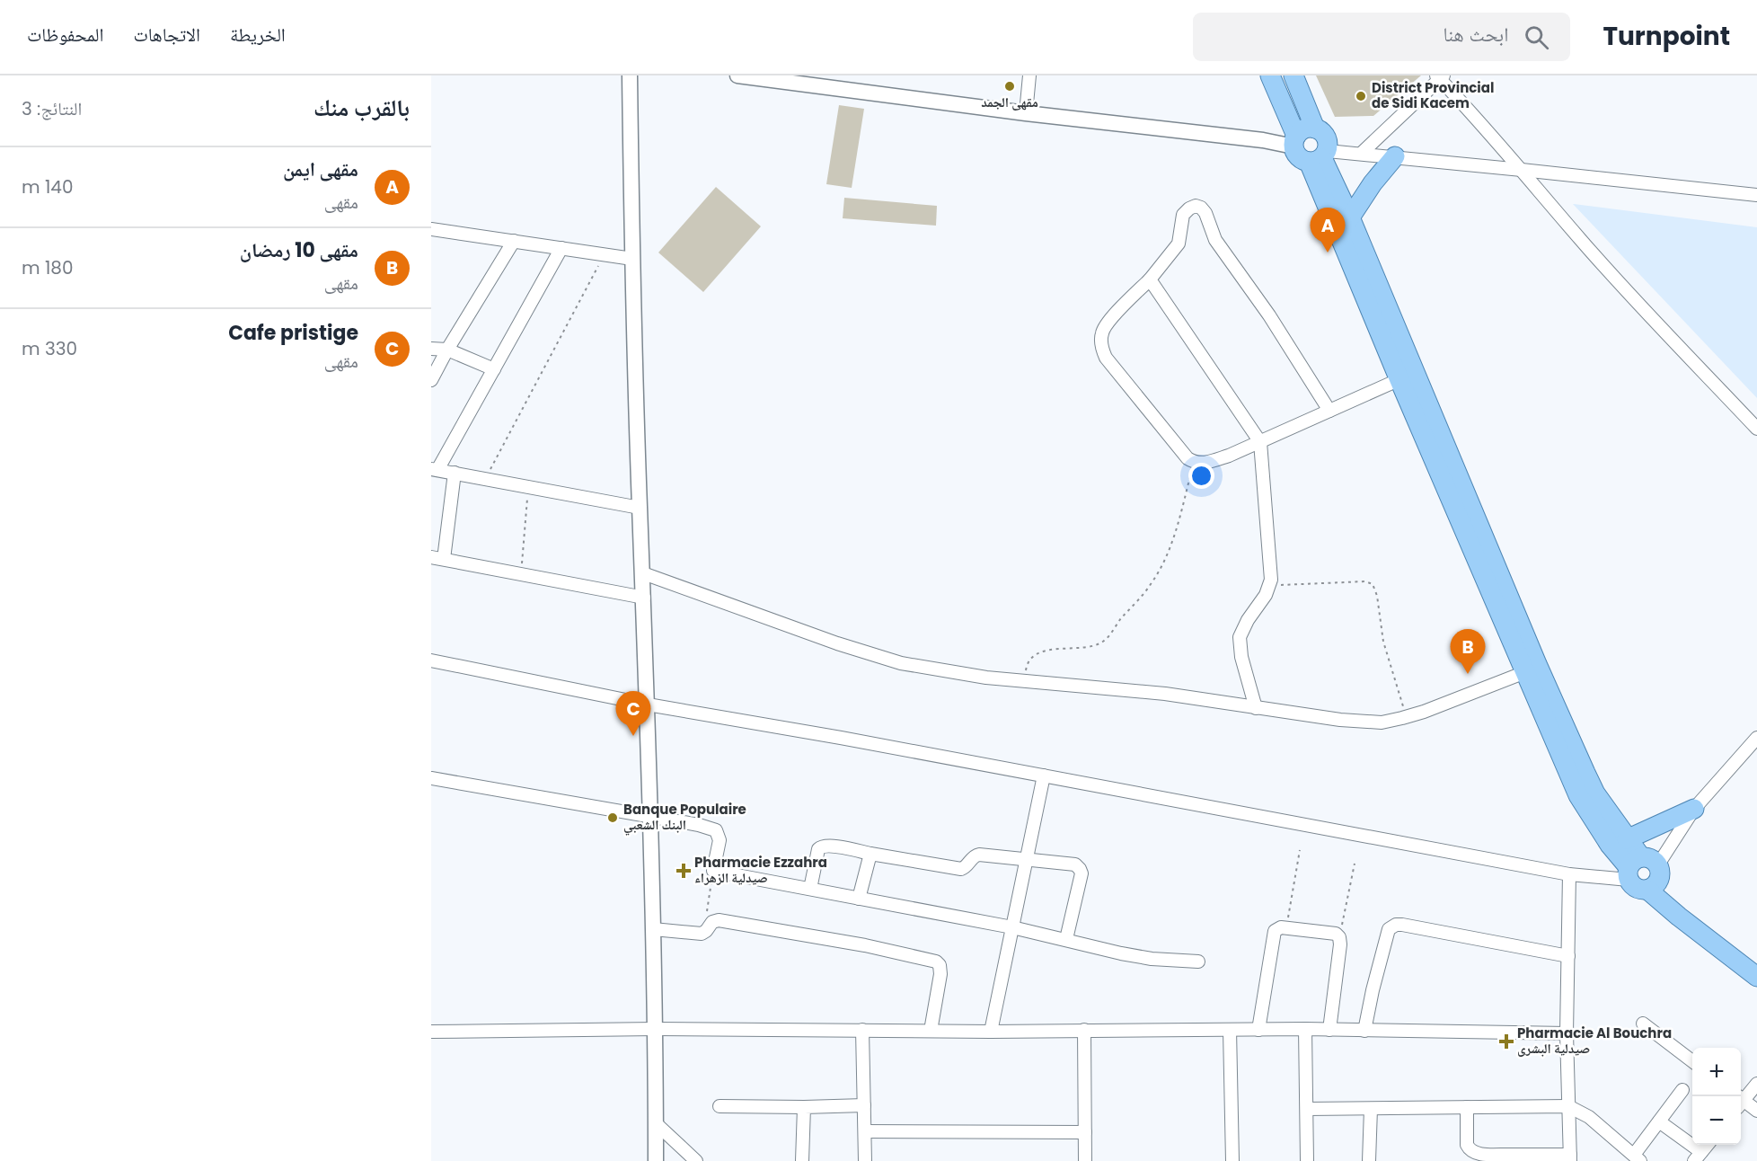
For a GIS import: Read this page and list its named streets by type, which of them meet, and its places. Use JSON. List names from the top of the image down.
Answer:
{
  "places": {
    "other": ["مقهى الجمد", "District Provincial de Sidi Kacem", "Banque Populaire البنك الشعبي"],
    "health": ["Pharmacie Ezzahra صيدلية الزهراء", "Pharmacie Al Bouchra صيدلية البشرى"]
  },
  "page": {
    "header": "Turnpoint",
    "search": "ابحث هنا",
    "nav": ["الخريطة", "الاتجاهات", "المحفوظات"],
    "heading": ["بالقرب منك", "النتائج: 3"],
    "list": [
      {
        "mark": "A",
        "name": "مقهى ايمن",
        "note": "مقهى",
        "value": "140 m"
      },
      {
        "mark": "B",
        "name": "مقهى 10 رمضان",
        "note": "مقهى",
        "value": "180 m"
      },
      {
        "mark": "C",
        "name": "Cafe pristige",
        "note": "مقهى",
        "value": "330 m"
      }
    ],
    "pins": ["A", "B", "C"],
    "map_buttons": ["+", "−"]
  }
}
